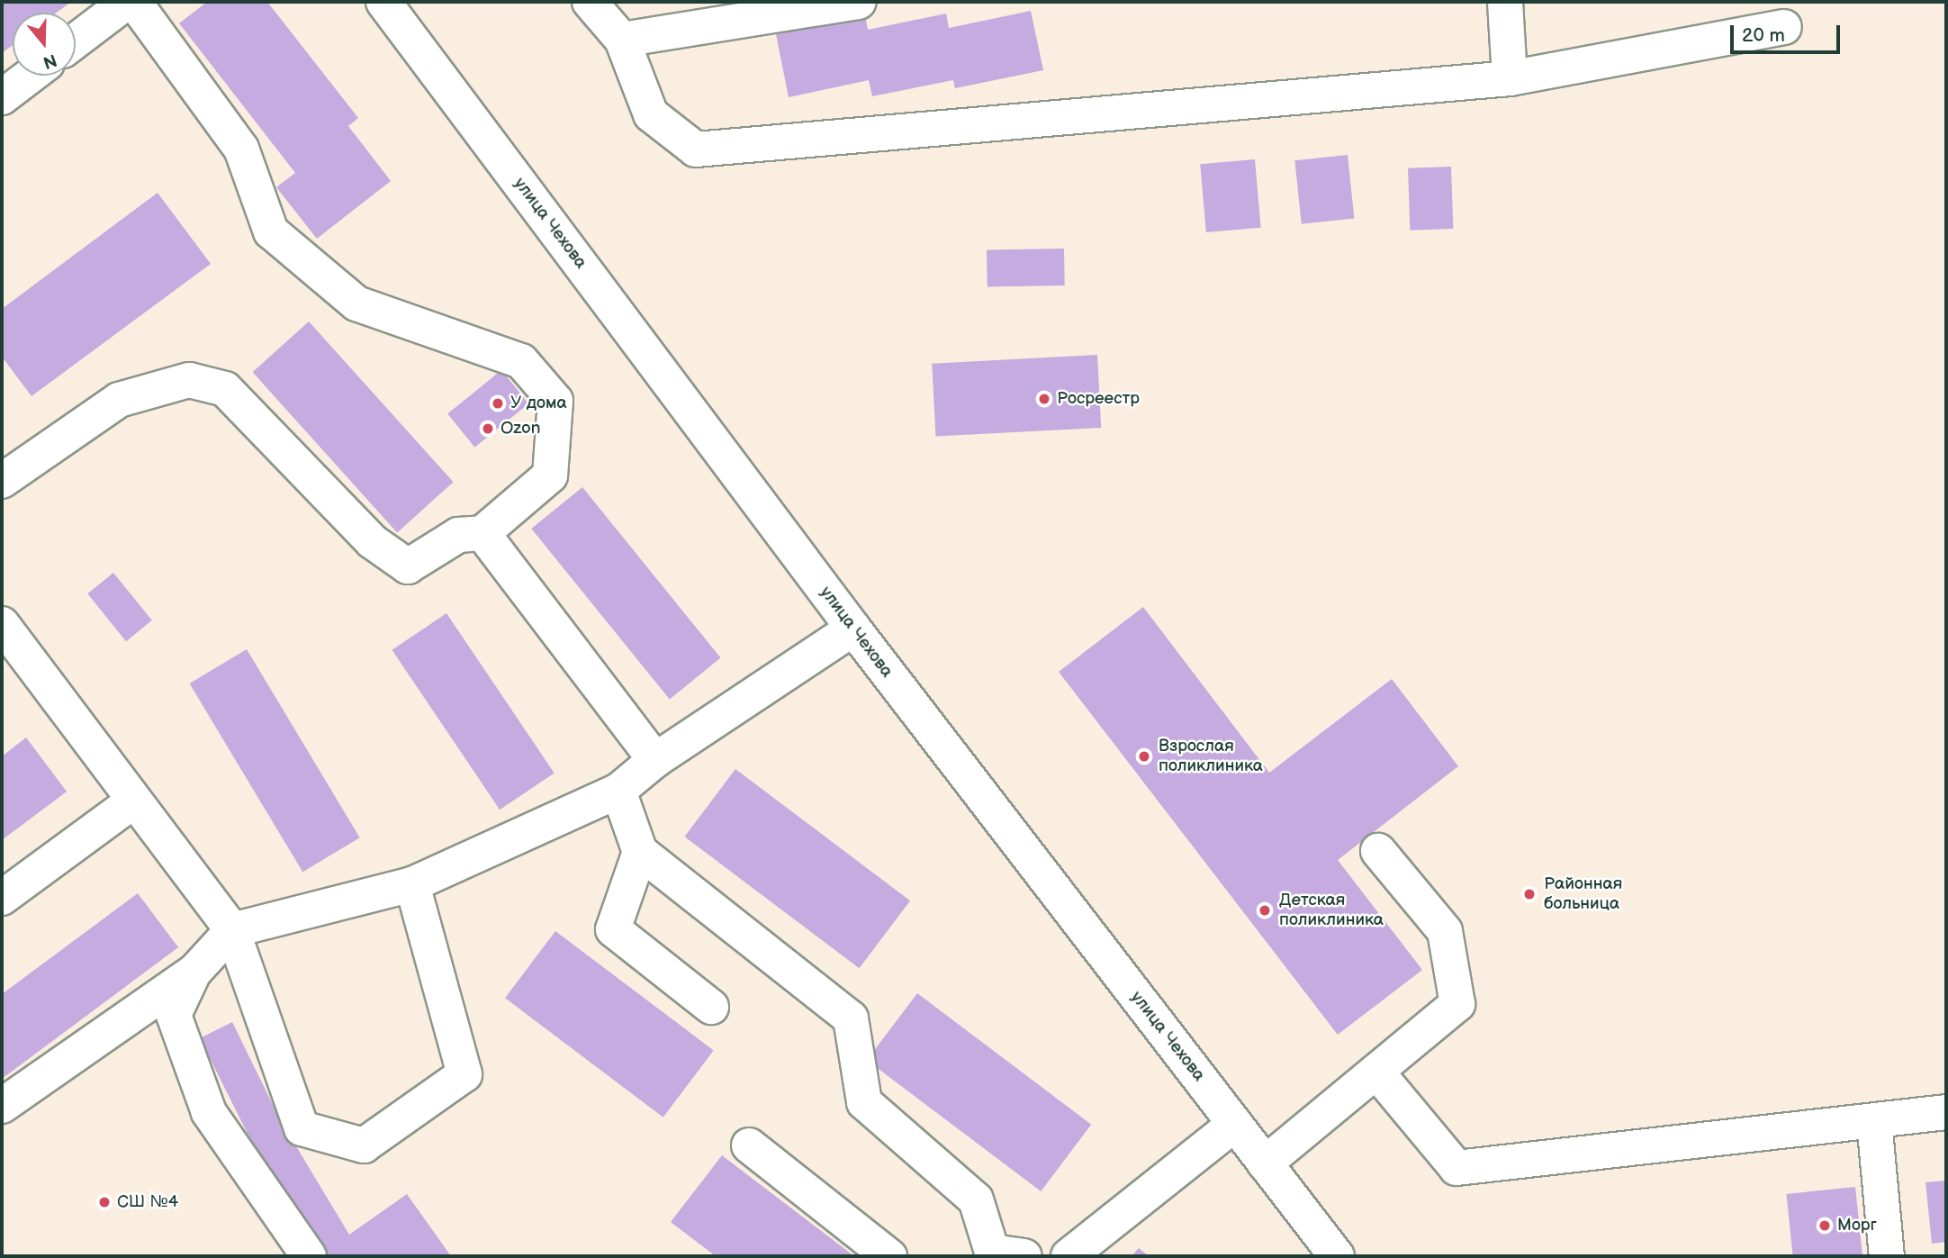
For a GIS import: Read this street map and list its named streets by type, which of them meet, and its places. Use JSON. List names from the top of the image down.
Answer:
{
  "streets": {
    "street": ["улица Чехова"]
  },
  "places": [
    "Росреестр",
    "У дома",
    "Ozon",
    "Взрослая поликлиника",
    "Районная больница",
    "Детская поликлиника",
    "СШ №4",
    "Морг"
  ],
  "scale_bar": "20 m",
  "north": "bottom"
}
